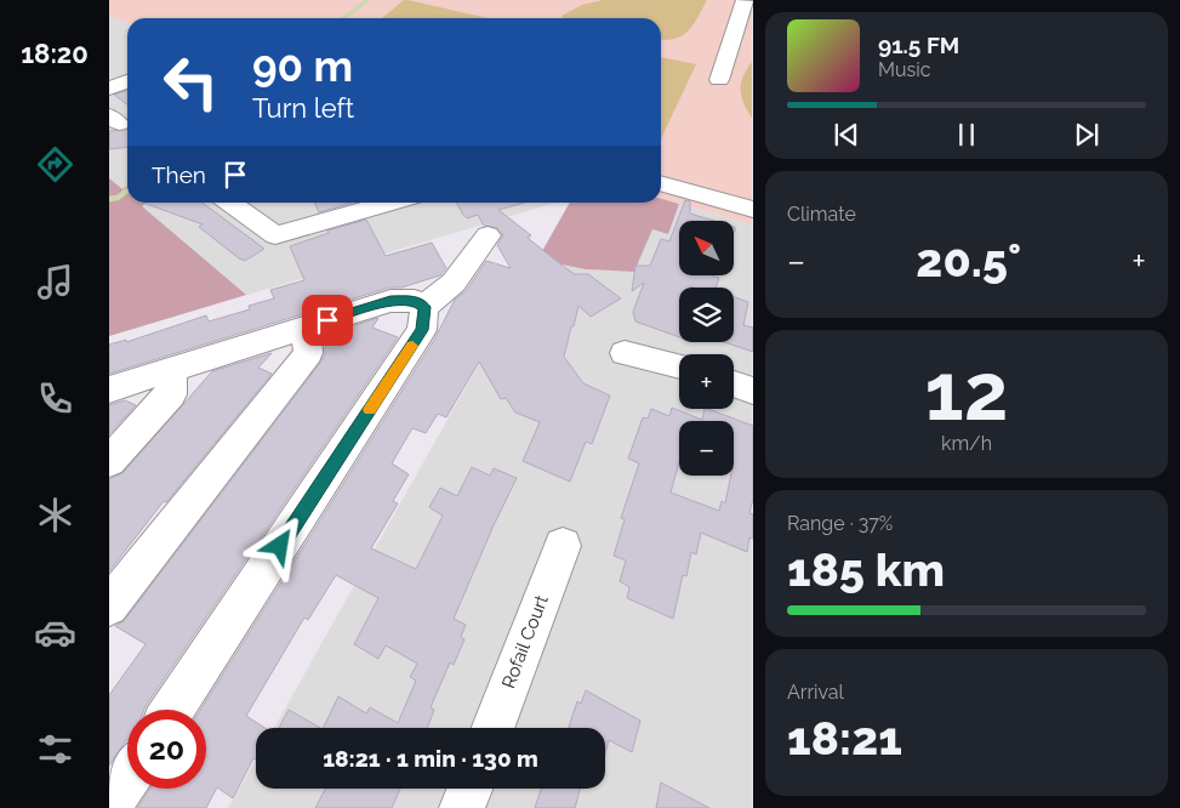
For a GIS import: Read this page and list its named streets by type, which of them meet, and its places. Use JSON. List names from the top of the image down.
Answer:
{
  "streets": {
    "street": ["Rofail Court"]
  },
  "north": "top left",
  "page": {
    "tabs": "18:20",
    "turn": ["90 m", "Turn left"],
    "song": ["91.5 FM", "Music"],
    "then": "Then",
    "tile": [
      "Climate",
      ["12", "km/h"],
      ["Range · 37%", "185 km"],
      ["Arrival", "18:21"]
    ],
    "map_buttons": ["+", "−"],
    "heat": ["−", "20.5°", "+"],
    "limit": "20",
    "trip": "18:21 · 1 min · 130 m"
  }
}
